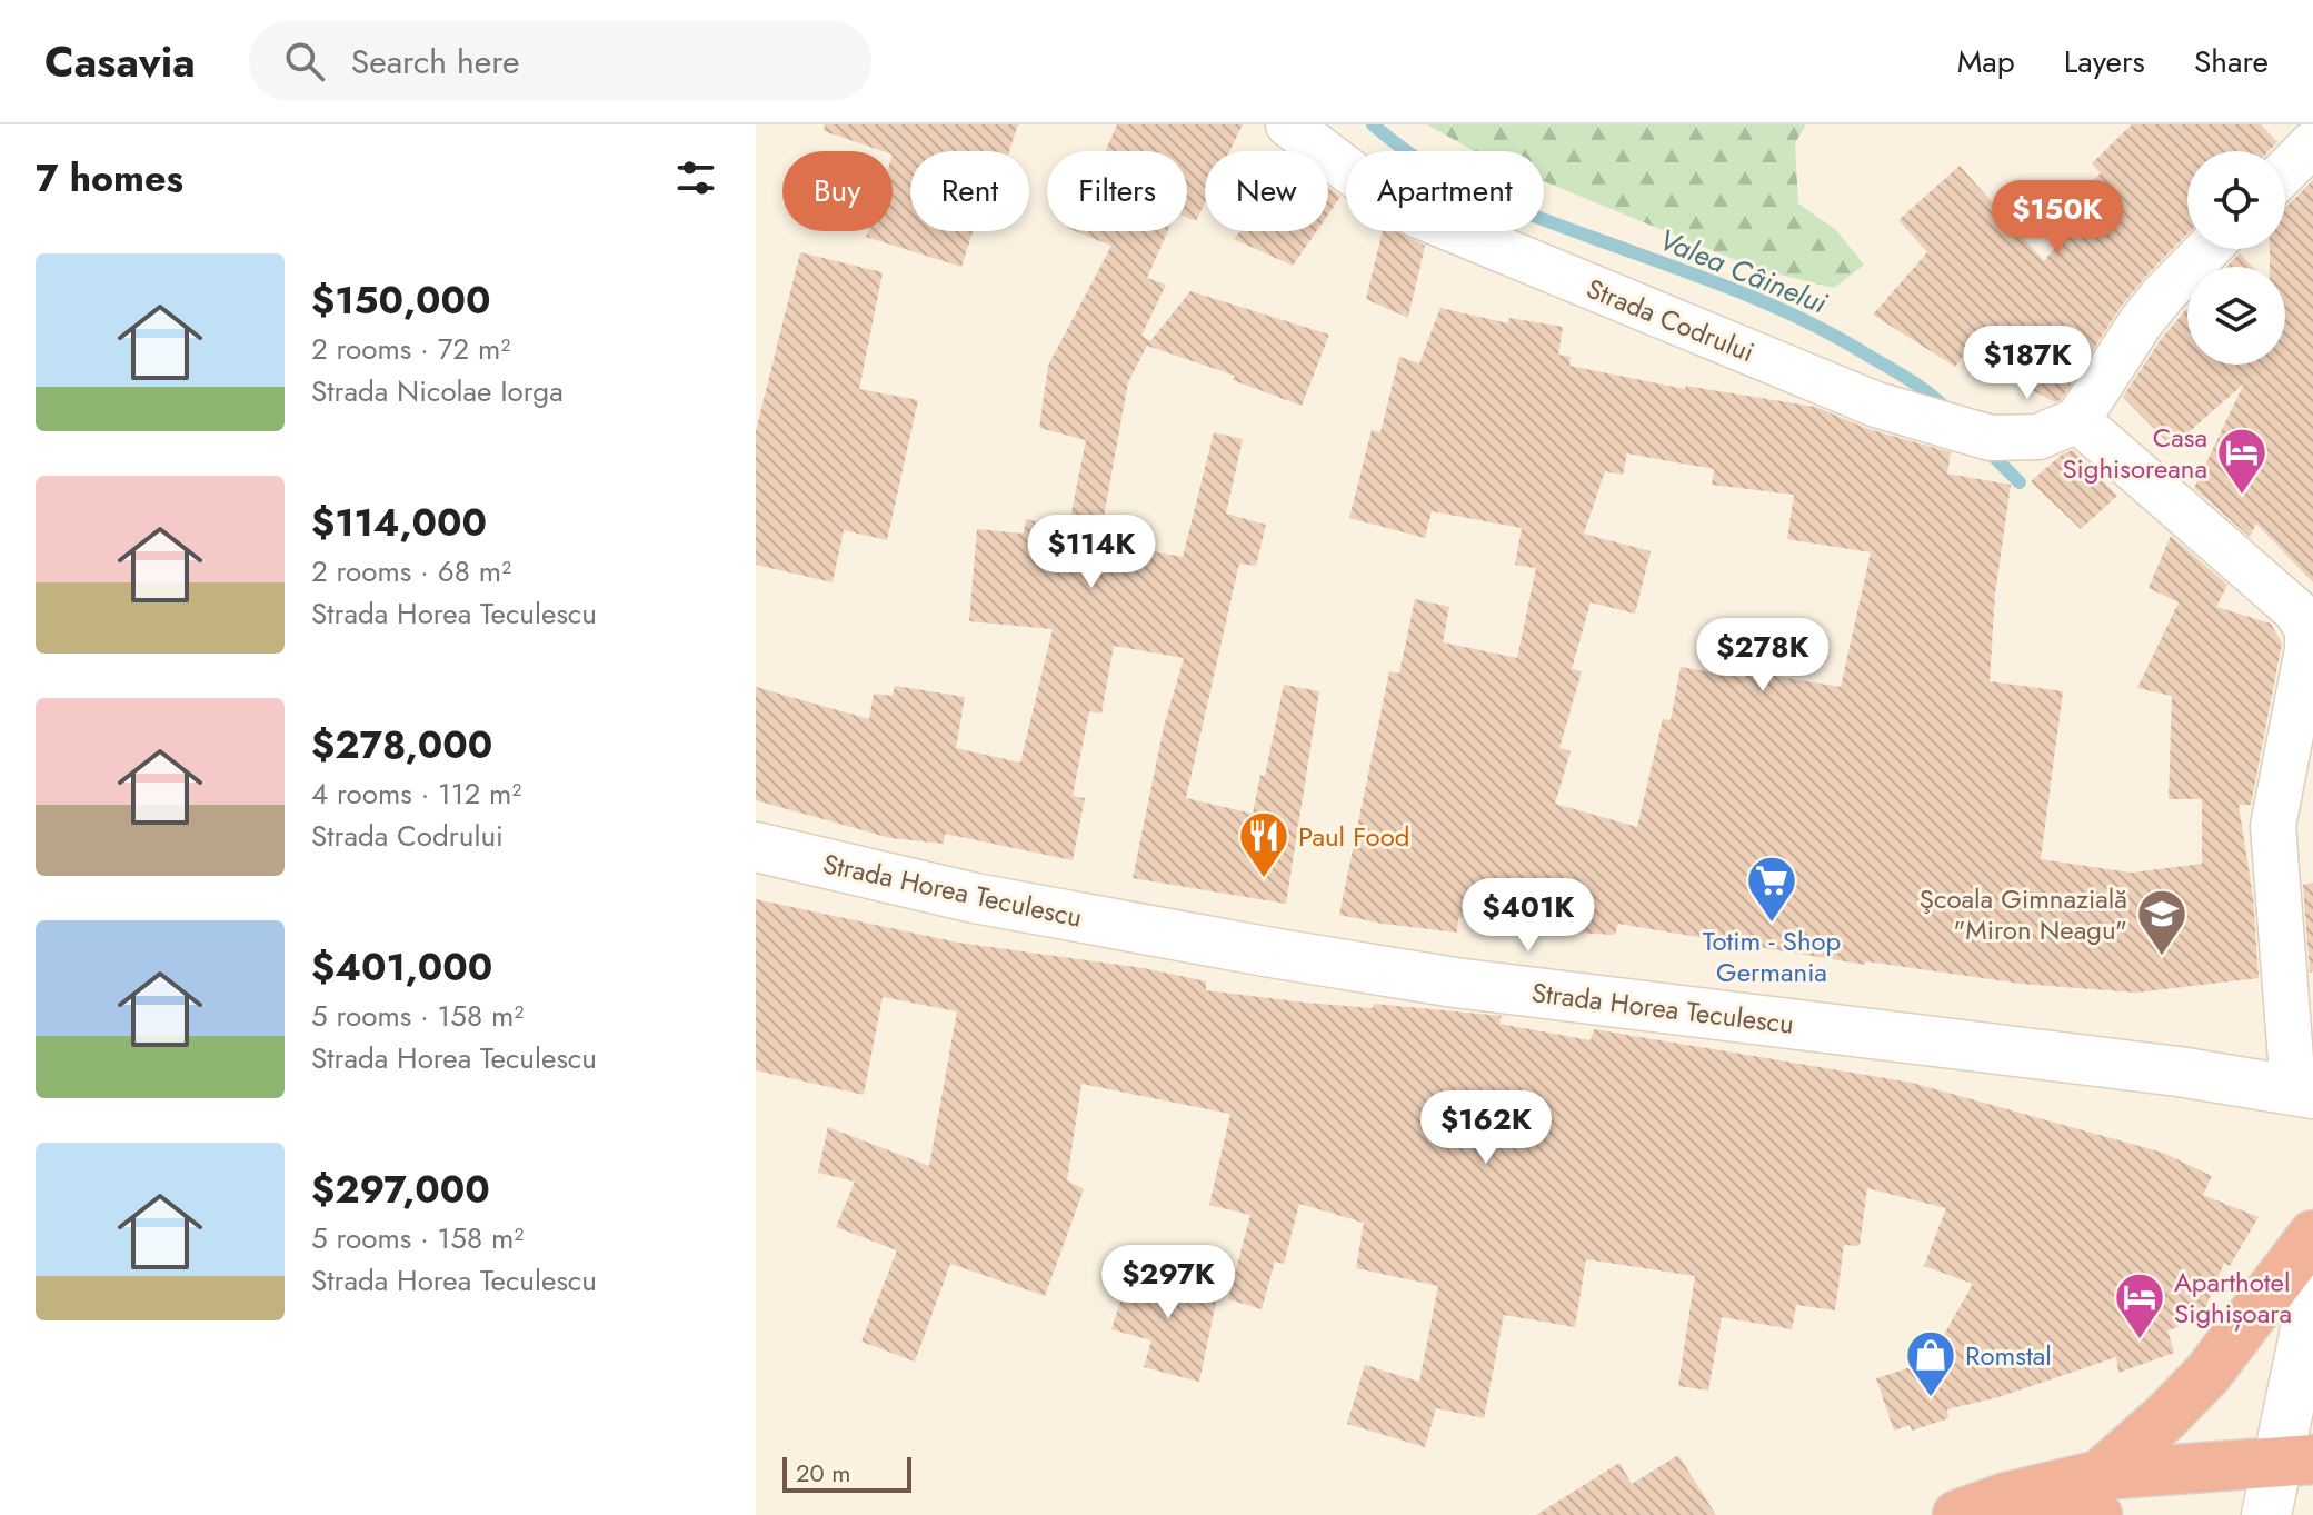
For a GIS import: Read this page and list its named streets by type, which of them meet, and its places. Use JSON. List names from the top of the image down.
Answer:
{
  "streets": {
    "street": ["Strada Codrului", "Strada Horea Teculescu"]
  },
  "water": ["Valea Câinelui"],
  "places": {
    "hotel": ["Casa Sighisoreana", "Aparthotel Sighișoara"],
    "restaurant": ["Paul Food"],
    "supermarket": ["Totim - Shop Germania"],
    "school or university": ["Şcoala Gimnazială \"Miron Neagu\""],
    "shop": ["Romstal"]
  },
  "scale_bar": "20 m",
  "page": {
    "header": "Casavia",
    "search": "Search here",
    "nav": ["Map", "Layers", "Share"],
    "heading": "7 homes",
    "chip": [
      "Buy",
      "Rent",
      "Filters",
      "New",
      "Apartment"
    ],
    "price": [
      "$150K",
      "$187K",
      "$114K",
      "$278K",
      "$401K",
      "$162K",
      "$297K"
    ],
    "list": [
      {
        "name": "$150,000",
        "note": "2 rooms · 72 m² · Strada Nicolae Iorga"
      },
      {
        "name": "$114,000",
        "note": "2 rooms · 68 m² · Strada Horea Teculescu"
      },
      {
        "name": "$278,000",
        "note": "4 rooms · 112 m² · Strada Codrului"
      },
      {
        "name": "$401,000",
        "note": "5 rooms · 158 m² · Strada Horea Teculescu"
      },
      {
        "name": "$297,000",
        "note": "5 rooms · 158 m² · Strada Horea Teculescu"
      }
    ],
    "scale": "20 m"
  }
}
